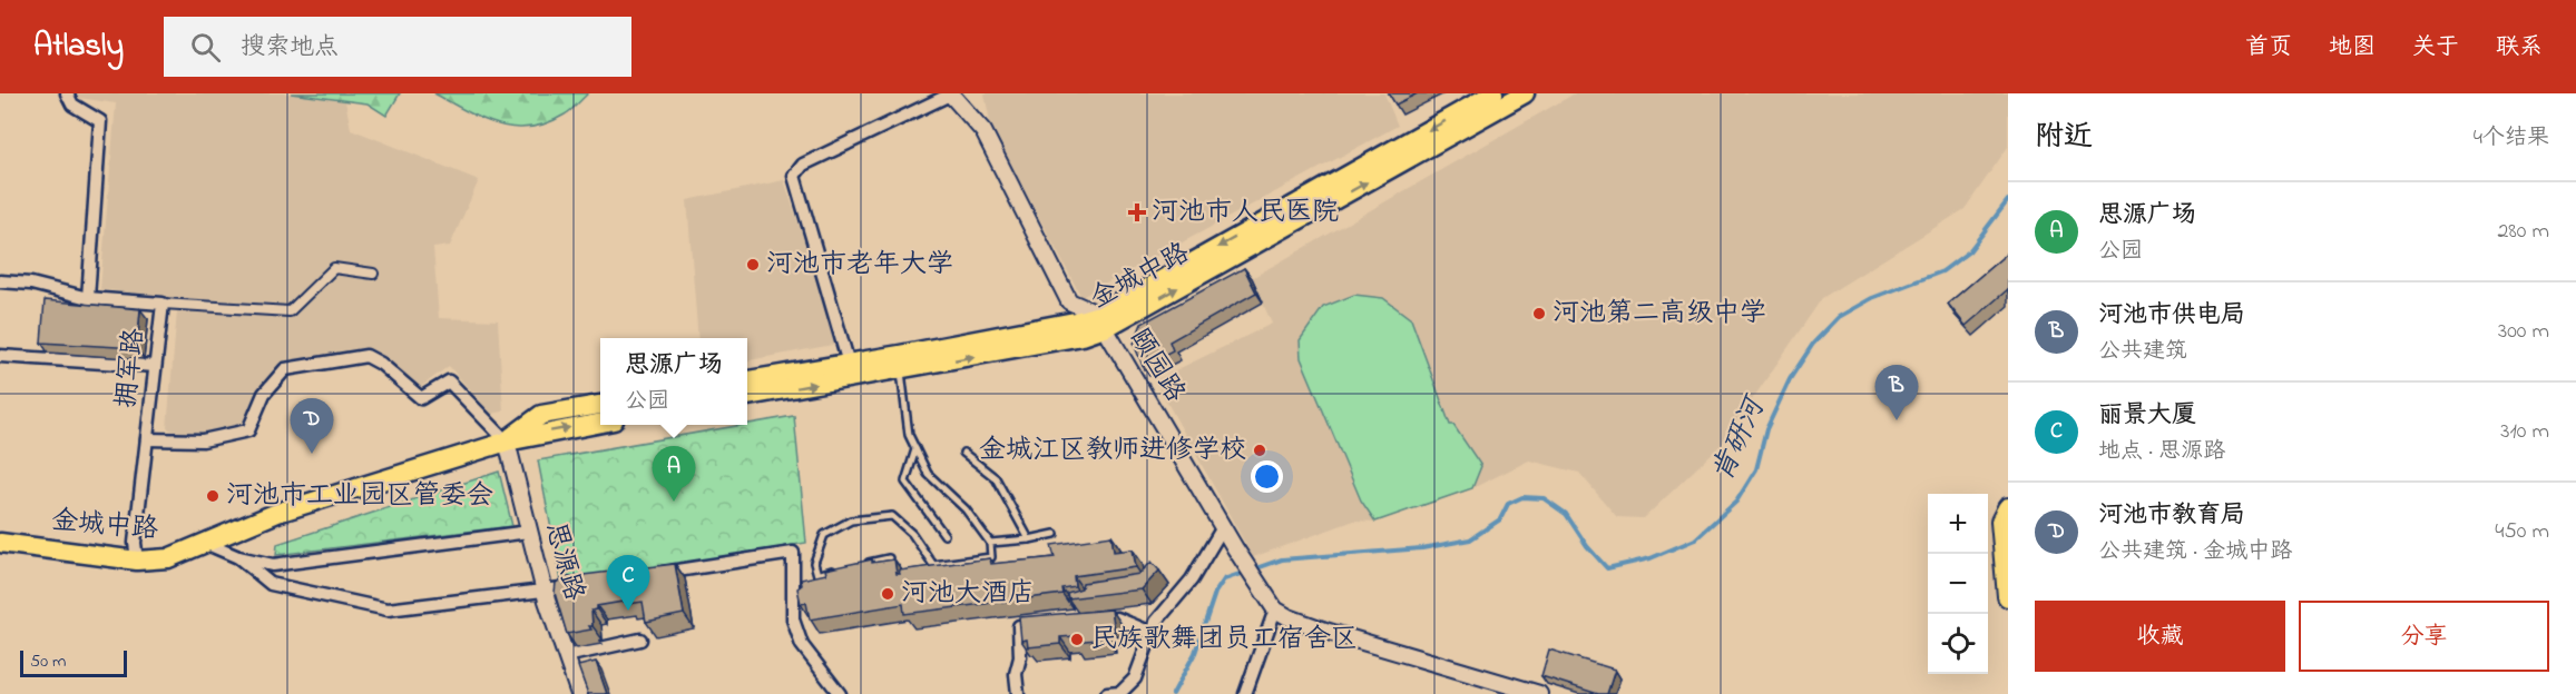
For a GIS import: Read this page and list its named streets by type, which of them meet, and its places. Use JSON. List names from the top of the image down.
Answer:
{
  "streets": {
    "main road": ["金城中路"],
    "street": ["颐园路", "拥军路", "思源路"]
  },
  "crossings": [
    ["金城中路", "颐园路"],
    ["金城中路", "拥军路"],
    ["金城中路", "思源路"]
  ],
  "water": ["肯研河"],
  "places": {
    "health": ["河池市人民医院"],
    "other": [
      "河池市老年大学",
      "河池第二高级中学",
      "金城江区教师进修学校",
      "河池市工业园区管委会",
      "河池大酒店",
      "民族歌舞团员工宿舍区"
    ]
  },
  "scale_bar": "50 m",
  "page": {
    "header": "Atlasly",
    "search": "搜索地点",
    "nav": [
      "首页",
      "地图",
      "关于",
      "联系"
    ],
    "heading": ["附近", "4个结果"],
    "list": [
      {
        "mark": "A",
        "name": "思源广场",
        "note": "公园",
        "value": "280 m"
      },
      {
        "mark": "B",
        "name": "河池市供电局",
        "note": "公共建筑",
        "value": "300 m"
      },
      {
        "mark": "C",
        "name": "丽景大厦",
        "note": "地点 · 思源路",
        "value": "310 m"
      },
      {
        "mark": "D",
        "name": "河池市教育局",
        "note": "公共建筑 · 金城中路",
        "value": "450 m"
      }
    ],
    "popup": ["思源广场", "公园"],
    "pins": [
      "B",
      "D",
      "A",
      "C"
    ],
    "map_buttons": ["+", "−"],
    "buttons": ["收藏", "分享"],
    "scale": "50 m"
  }
}
